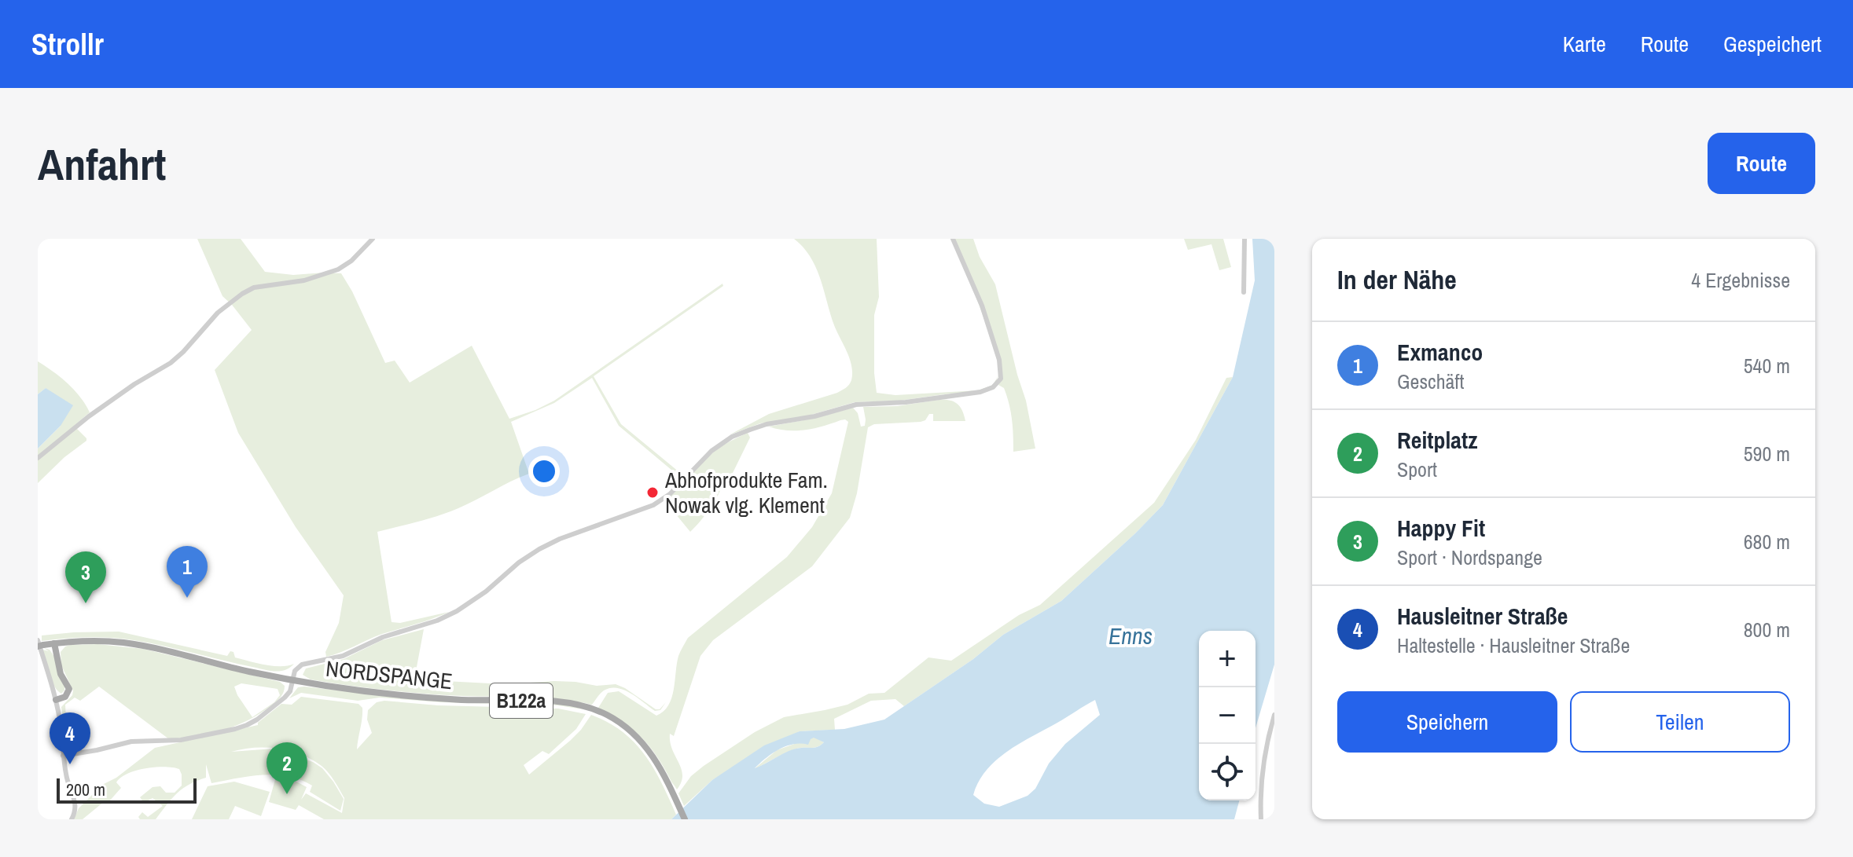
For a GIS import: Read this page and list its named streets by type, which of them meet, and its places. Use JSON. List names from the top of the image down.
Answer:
{
  "streets": {
    "main road": ["NORDSPANGE", "B122a"]
  },
  "water": ["Enns"],
  "places": ["Abhofprodukte Fam. Nowak vlg. Klement"],
  "scale_bar": "200 m",
  "page": {
    "header": "Strollr",
    "nav": ["Karte", "Route", "Gespeichert"],
    "buttons": [
      "Route",
      ["Speichern", "Teilen"]
    ],
    "title": "Anfahrt",
    "heading": ["In der Nähe", "4 Ergebnisse"],
    "list": [
      {
        "mark": "1",
        "name": "Exmanco",
        "note": "Geschäft",
        "value": "540 m"
      },
      {
        "mark": "2",
        "name": "Reitplatz",
        "note": "Sport",
        "value": "590 m"
      },
      {
        "mark": "3",
        "name": "Happy Fit",
        "note": "Sport · Nordspange",
        "value": "680 m"
      },
      {
        "mark": "4",
        "name": "Hausleitner Straße",
        "note": "Haltestelle · Hausleitner Straße",
        "value": "800 m"
      }
    ],
    "pins": [
      "1",
      "3",
      "4",
      "2"
    ],
    "map_buttons": ["+", "−"],
    "scale": "200 m"
  }
}
